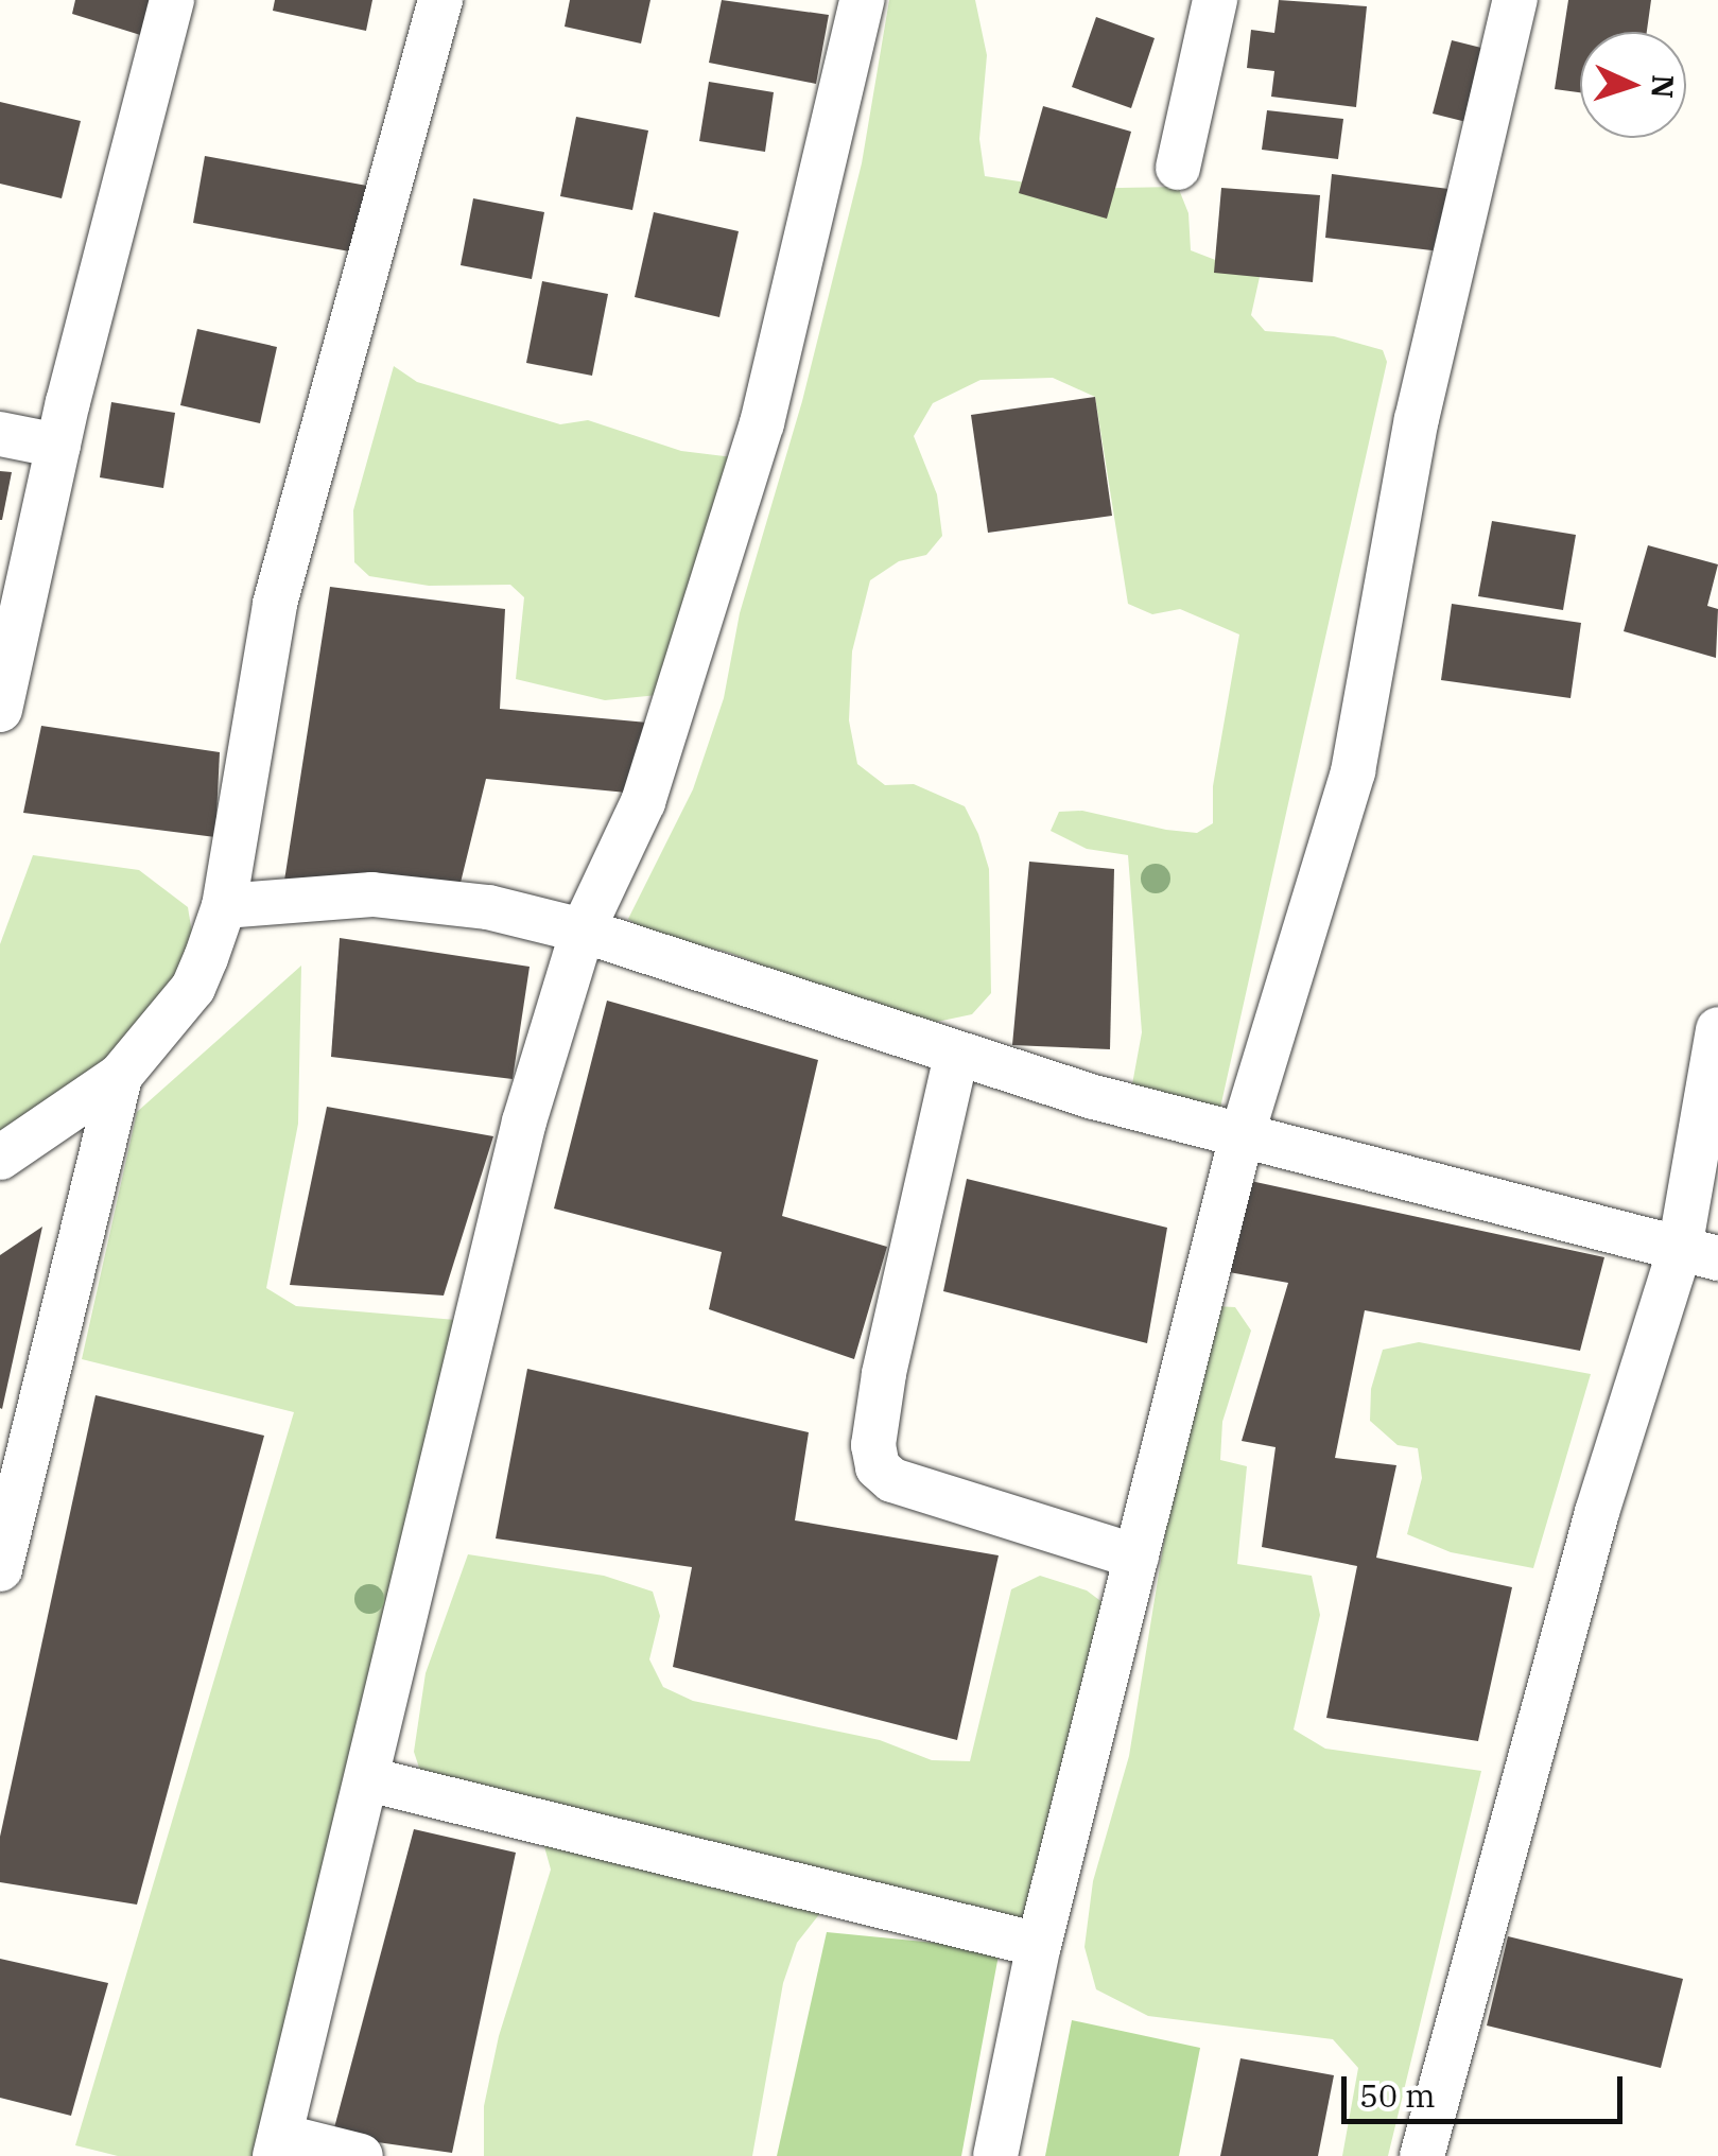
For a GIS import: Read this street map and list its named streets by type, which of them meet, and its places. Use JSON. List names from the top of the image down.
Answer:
{
  "scale_bar": "50 m",
  "north": "right"
}
